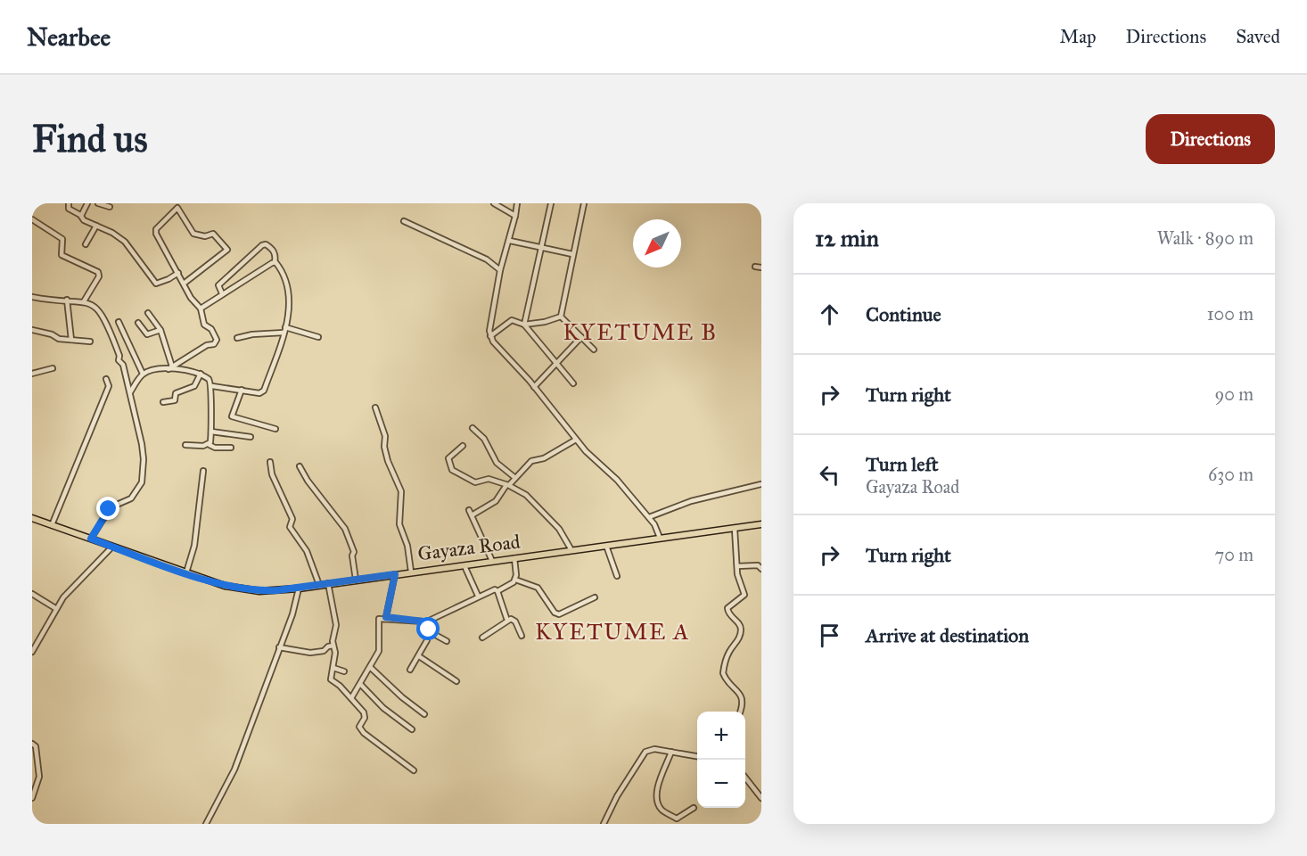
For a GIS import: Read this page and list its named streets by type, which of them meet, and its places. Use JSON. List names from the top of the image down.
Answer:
{
  "streets": {
    "main road": ["Gayaza Road"]
  },
  "districts": ["KYETUME B", "KYETUME A"],
  "north": "bottom left",
  "page": {
    "header": "Nearbee",
    "nav": ["Map", "Directions", "Saved"],
    "buttons": "Directions",
    "title": "Find us",
    "heading": ["12 min", "Walk · 890 m"],
    "list": [
      ["Continue", "100 m"],
      ["Turn right", "90 m"],
      ["Turn left", "Gayaza Road", "630 m"],
      ["Turn right", "70 m"],
      "Arrive at destination"
    ],
    "map_buttons": ["+", "−"]
  }
}
